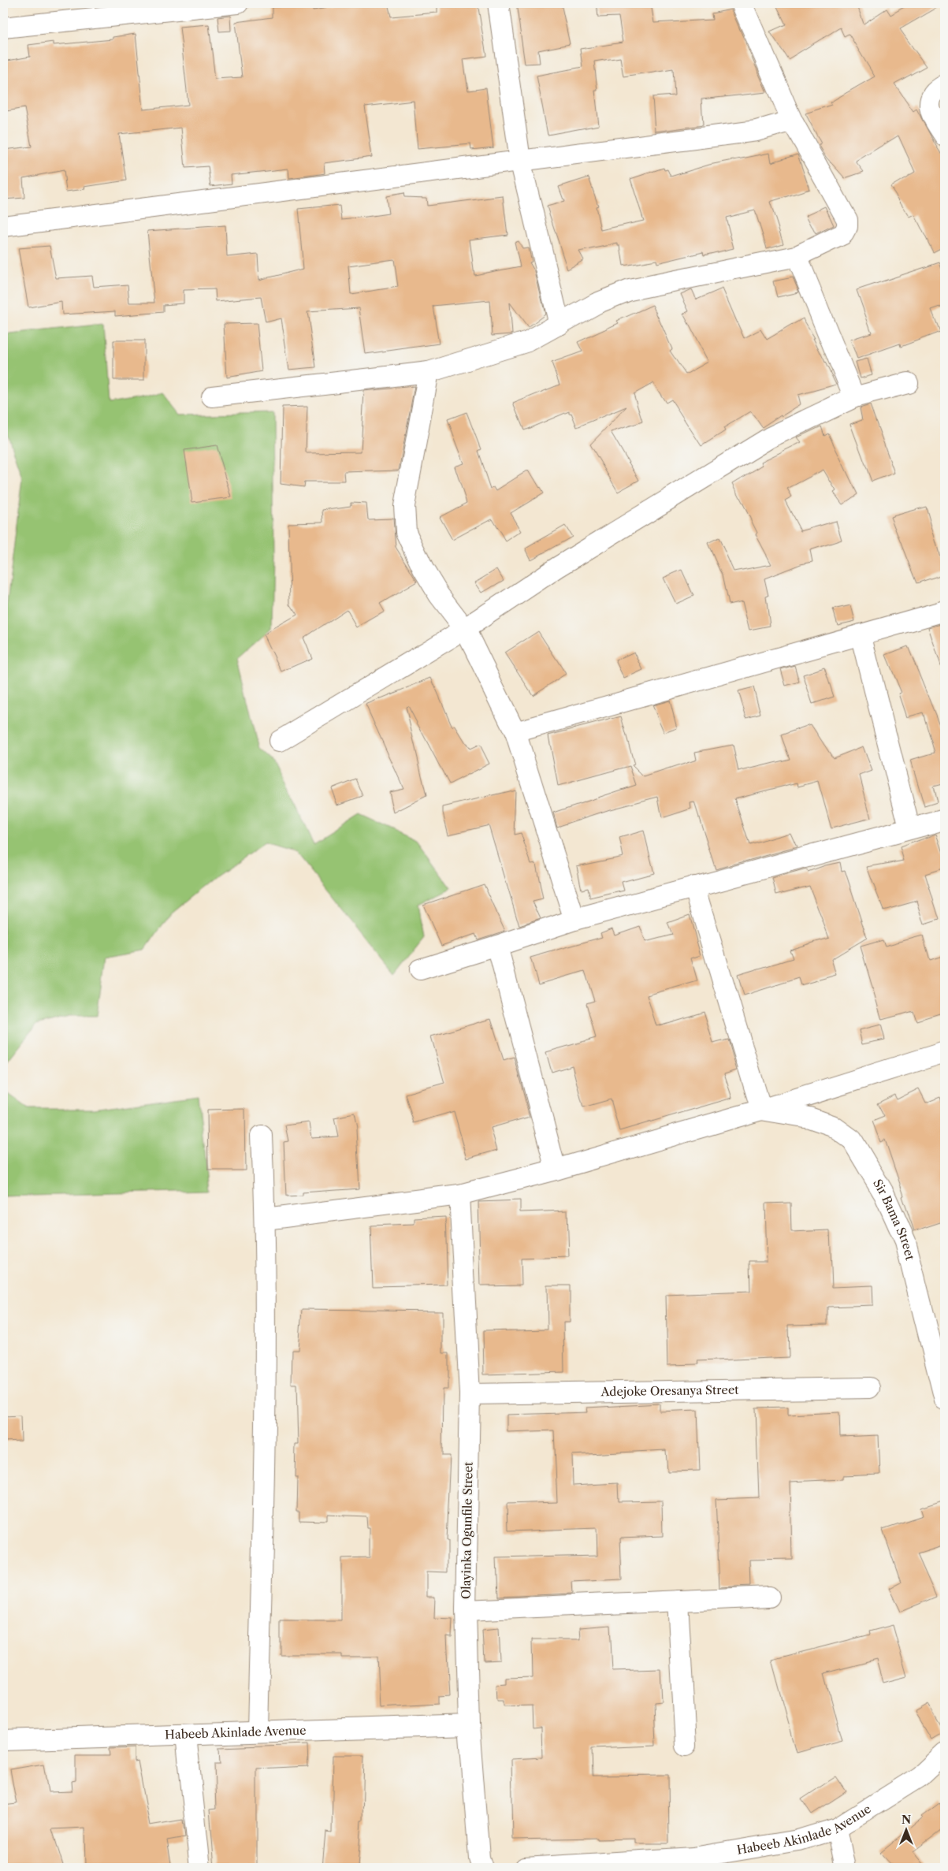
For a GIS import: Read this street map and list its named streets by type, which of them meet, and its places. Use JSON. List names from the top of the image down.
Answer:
{
  "streets": {
    "street": [
      "Sir Bama Street",
      "Adejoke Oresanya Street",
      "Olayinka Ogunfile Street",
      "Habeeb Akinlade Avenue"
    ]
  },
  "crossings": [
    ["Adejoke Oresanya Street", "Olayinka Ogunfile Street"],
    ["Olayinka Ogunfile Street", "Habeeb Akinlade Avenue"]
  ],
  "north": "top"
}
